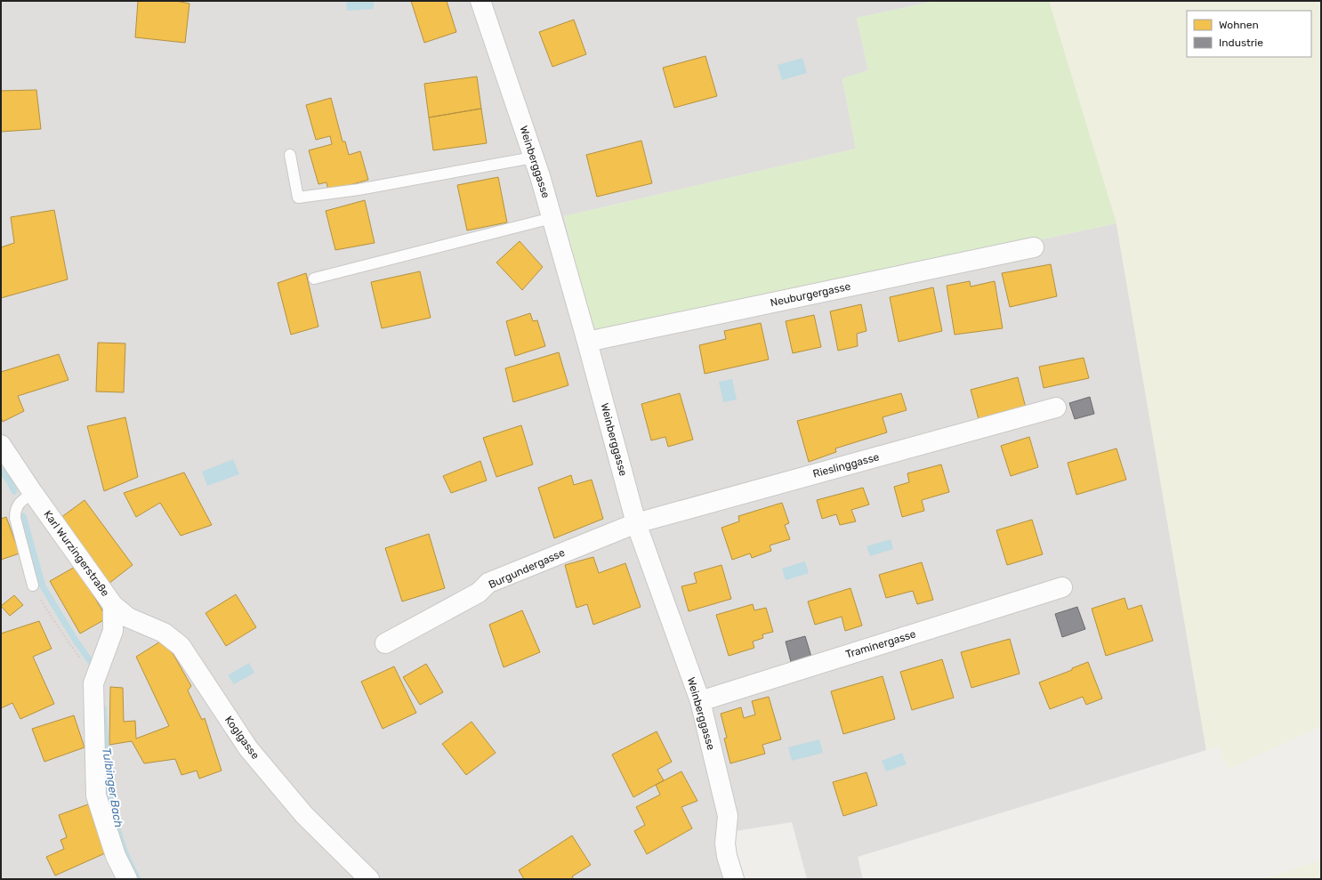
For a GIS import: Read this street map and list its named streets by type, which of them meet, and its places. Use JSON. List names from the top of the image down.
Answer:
{
  "streets": {
    "street": [
      "Weinberggasse",
      "Neuburgergasse",
      "Rieslinggasse",
      "Karl Wurzingerstraße",
      "Burgundergasse",
      "Traminergasse",
      "Koglgasse"
    ]
  },
  "crossings": [
    ["Weinberggasse", "Neuburgergasse"],
    ["Weinberggasse", "Rieslinggasse"],
    ["Weinberggasse", "Burgundergasse"],
    ["Weinberggasse", "Traminergasse"],
    ["Rieslinggasse", "Burgundergasse"],
    ["Karl Wurzingerstraße", "Koglgasse"]
  ],
  "water": ["Tulbinger Bach"],
  "legend": ["Wohnen", "Industrie"]
}
